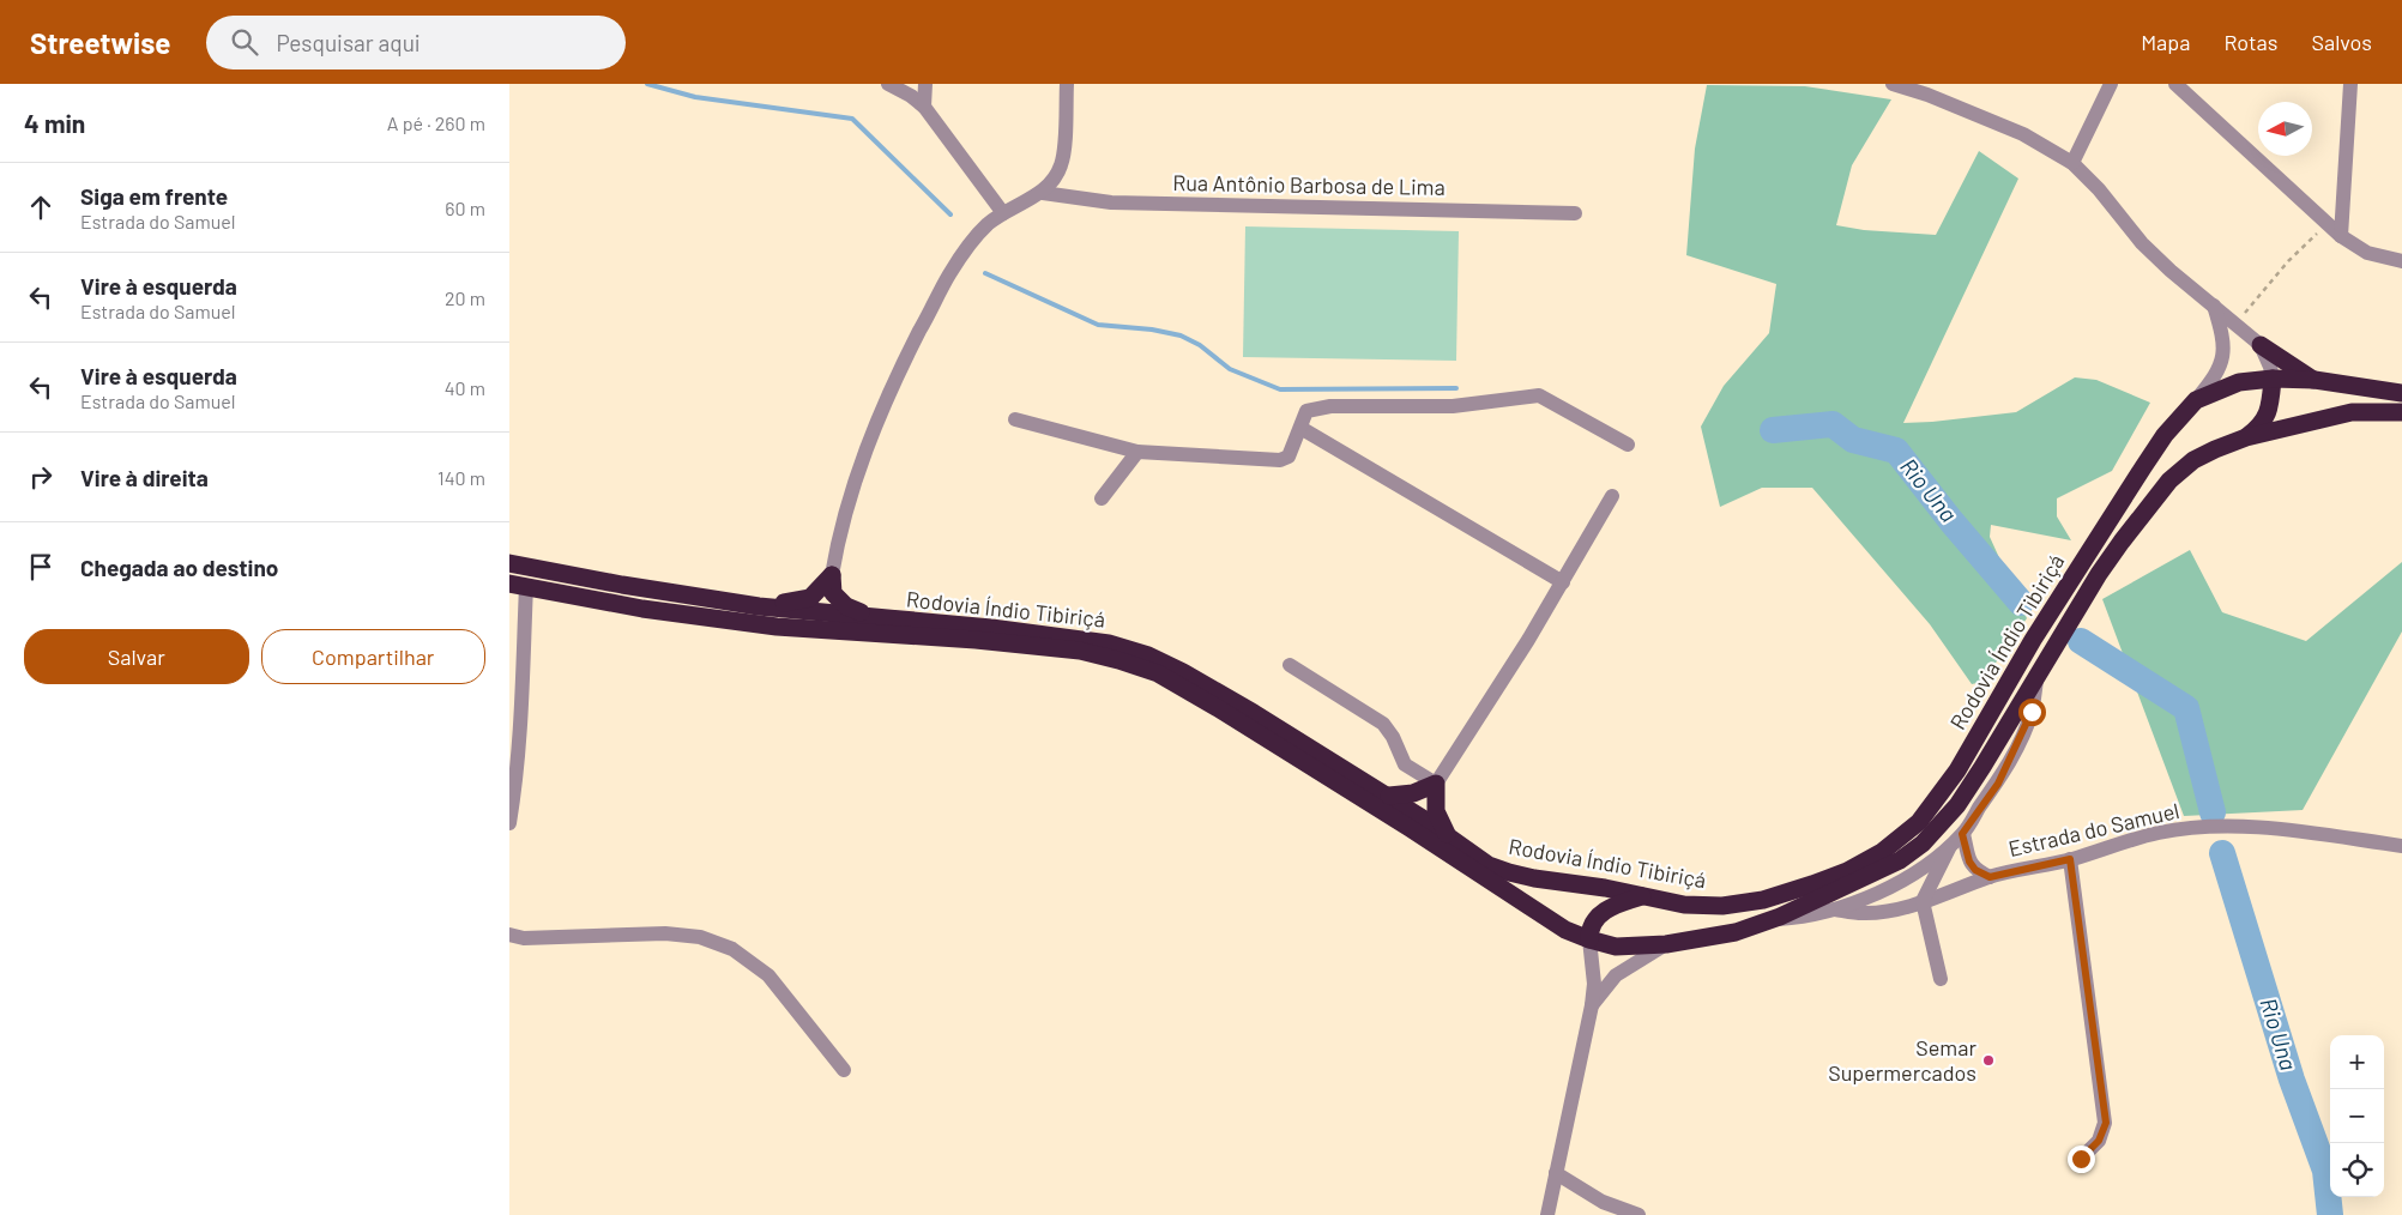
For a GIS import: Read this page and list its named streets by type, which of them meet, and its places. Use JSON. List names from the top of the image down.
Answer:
{
  "streets": {
    "highway": ["Rodovia Índio Tibiriçá"],
    "street": ["Rua Antônio Barbosa de Lima", "Estrada do Samuel"]
  },
  "water": ["Rio Una"],
  "places": ["Semar Supermercados"],
  "north": "left",
  "page": {
    "header": "Streetwise",
    "search": "Pesquisar aqui",
    "nav": ["Mapa", "Rotas", "Salvos"],
    "heading": ["4 min", "A pé · 260 m"],
    "list": [
      ["Siga em frente", "Estrada do Samuel", "60 m"],
      ["Vire à esquerda", "Estrada do Samuel", "20 m"],
      ["Vire à esquerda", "Estrada do Samuel", "40 m"],
      ["Vire à direita", "140 m"],
      "Chegada ao destino"
    ],
    "buttons": ["Salvar", "Compartilhar"],
    "map_buttons": ["+", "−"]
  }
}
